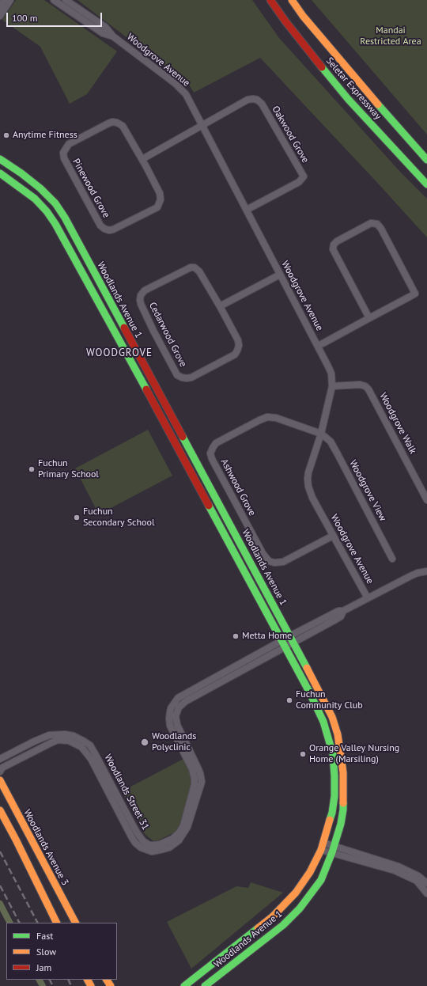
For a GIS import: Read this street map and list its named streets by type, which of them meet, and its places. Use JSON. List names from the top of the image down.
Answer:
{
  "streets": {
    "main road": ["Seletar Expressway", "Woodlands Avenue 1", "Woodlands Avenue 3"],
    "street": [
      "Woodgrove Avenue",
      "Oakwood Grove",
      "Pinewood Grove",
      "Cedarwood Grove",
      "Woodgrove Walk",
      "Ashwood Grove",
      "Woodgrove View",
      "Woodlands Street 31"
    ]
  },
  "crossings": [
    ["Woodgrove Avenue", "Oakwood Grove"],
    ["Woodgrove Avenue", "Woodgrove Walk"],
    ["Woodgrove Avenue", "Ashwood Grove"],
    ["Woodgrove Avenue", "Woodgrove View"],
    ["Woodlands Avenue 1", "Woodlands Street 31"],
    ["Ashwood Grove", "Woodgrove View"]
  ],
  "districts": ["WOODGROVE"],
  "parks": ["Mandai Restricted Area"],
  "places": [
    "Anytime Fitness",
    "Fuchun Primary School",
    "Fuchun Secondary School",
    "Metta Home",
    "Fuchun Community Club",
    "Woodlands Polyclinic",
    "Orange Valley Nursing Home (Marsiling)"
  ],
  "legend": ["Fast", "Slow", "Jam"],
  "scale_bar": "100 m"
}
